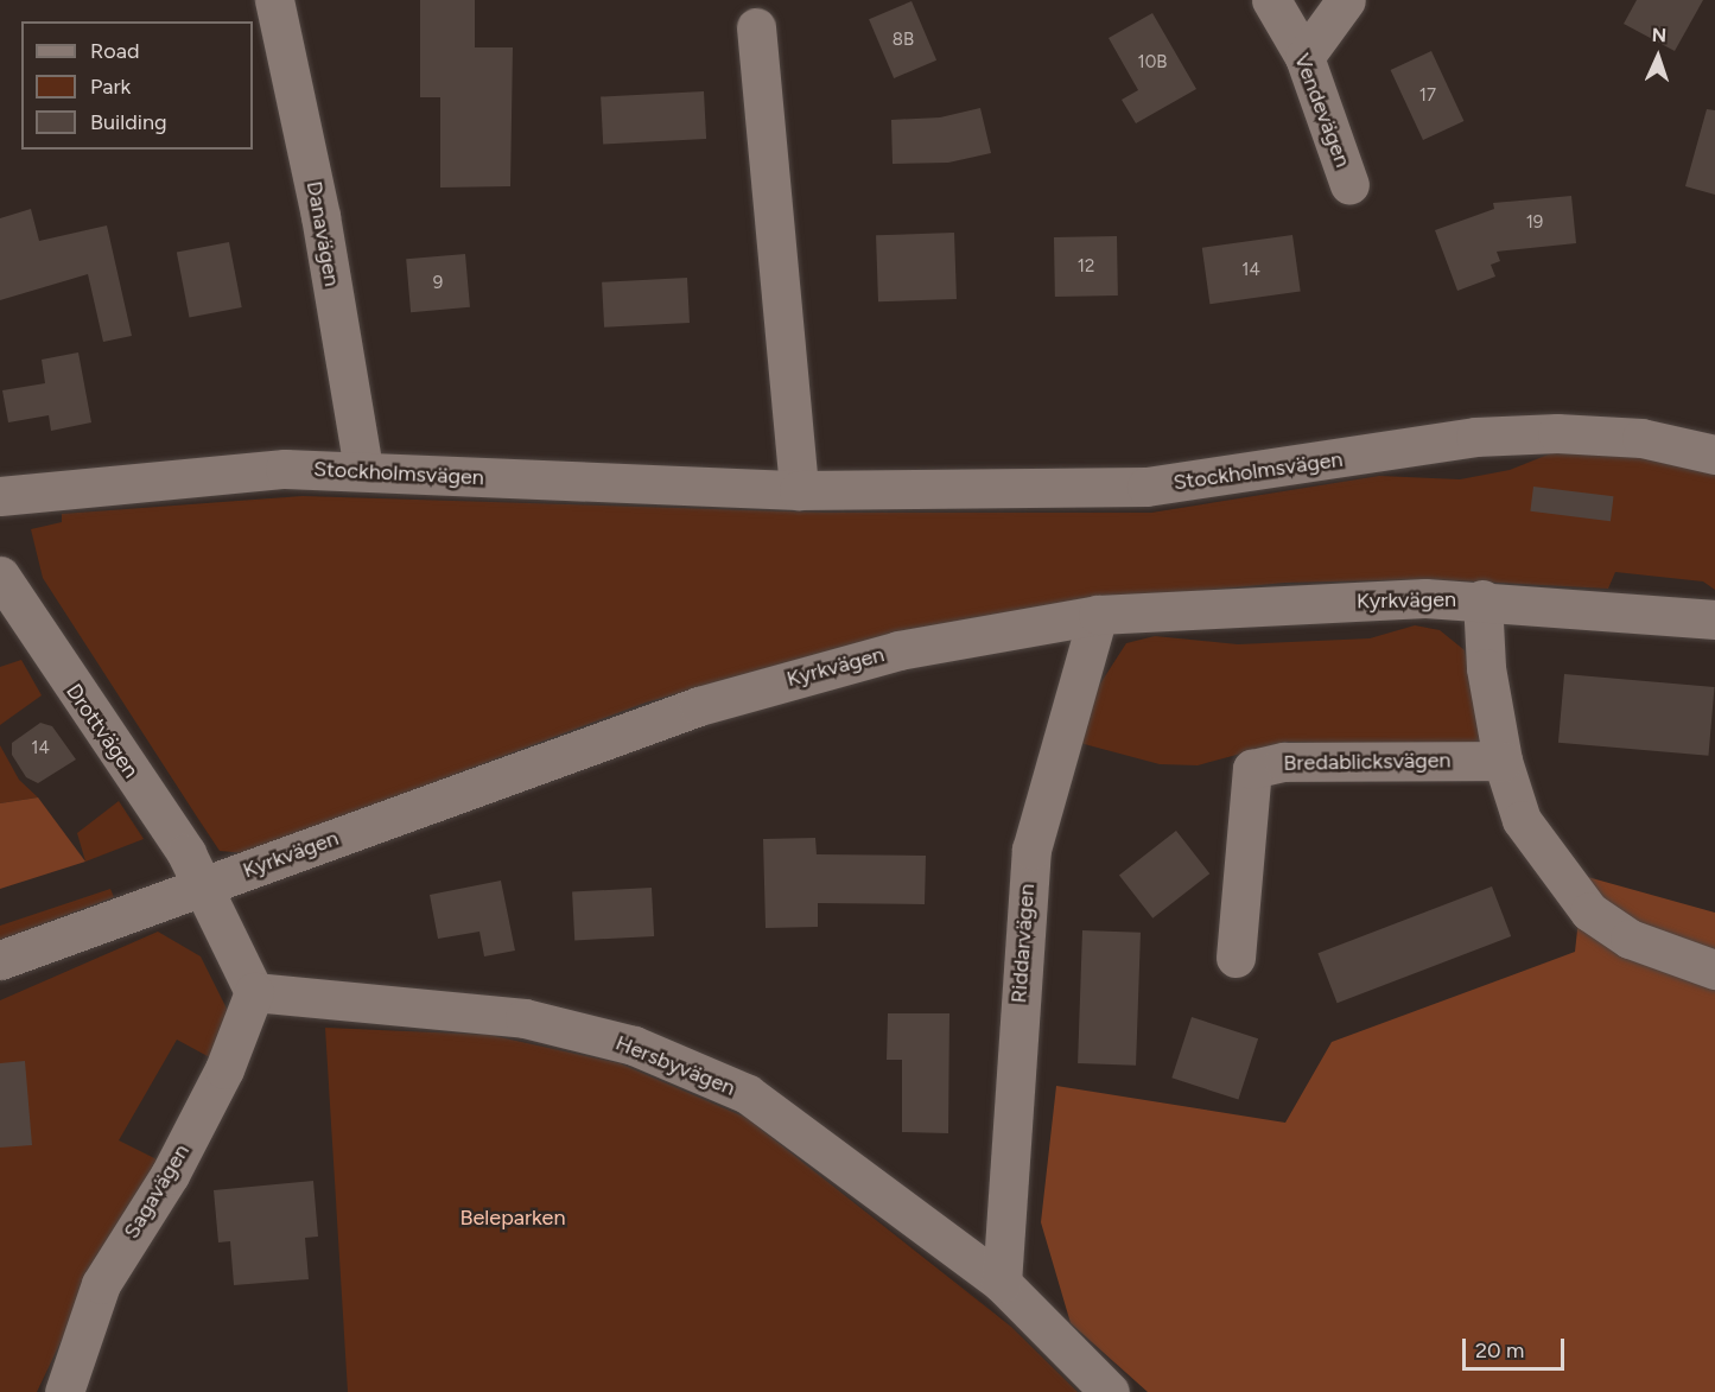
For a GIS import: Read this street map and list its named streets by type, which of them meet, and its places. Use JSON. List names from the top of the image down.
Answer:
{
  "streets": {
    "street": [
      "Vendevägen",
      "Danavägen",
      "Stockholmsvägen",
      "Kyrkvägen",
      "Drottvägen",
      "Bredablicksvägen",
      "Riddarvägen",
      "Hersbyvägen",
      "Sagavägen"
    ]
  },
  "crossings": [
    ["Danavägen", "Stockholmsvägen"],
    ["Kyrkvägen", "Drottvägen"],
    ["Kyrkvägen", "Riddarvägen"],
    ["Riddarvägen", "Hersbyvägen"],
    ["Hersbyvägen", "Sagavägen"]
  ],
  "parks": ["Beleparken"],
  "house_numbers": [
    "8B",
    "10B",
    "17",
    "19",
    "12",
    "14",
    "9",
    "14"
  ],
  "legend": ["Road", "Park", "Building"],
  "scale_bar": "20 m",
  "north": "top"
}
